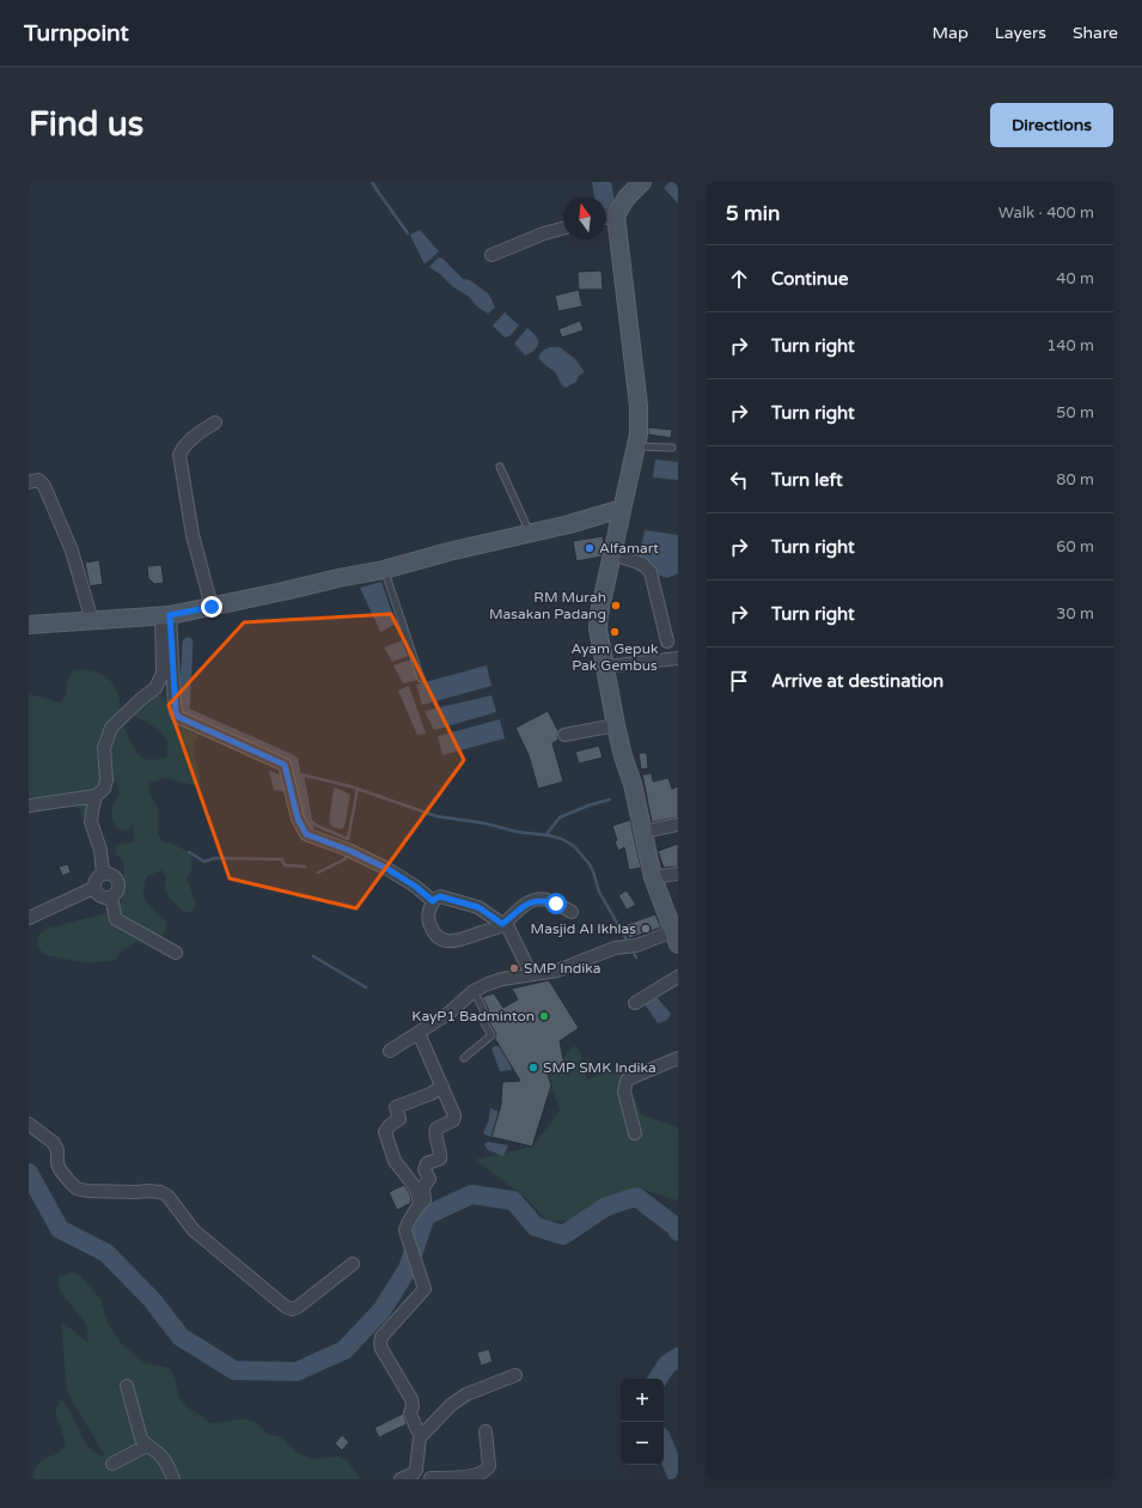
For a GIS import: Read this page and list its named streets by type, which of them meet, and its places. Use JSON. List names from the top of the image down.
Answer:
{
  "places": [
    "Alfamart",
    "RM Murah Masakan Padang",
    "Ayam Gepuk Pak Gembus",
    "Masjid Al Ikhlas",
    "SMP Indika",
    "KayP1 Badminton",
    "SMP SMK Indika"
  ],
  "north": "top",
  "page": {
    "header": "Turnpoint",
    "nav": ["Map", "Layers", "Share"],
    "buttons": "Directions",
    "title": "Find us",
    "heading": ["5 min", "Walk · 400 m"],
    "list": [
      ["Continue", "40 m"],
      ["Turn right", "140 m"],
      ["Turn right", "50 m"],
      ["Turn left", "80 m"],
      ["Turn right", "60 m"],
      ["Turn right", "30 m"],
      "Arrive at destination"
    ],
    "map_buttons": ["+", "−"]
  }
}
